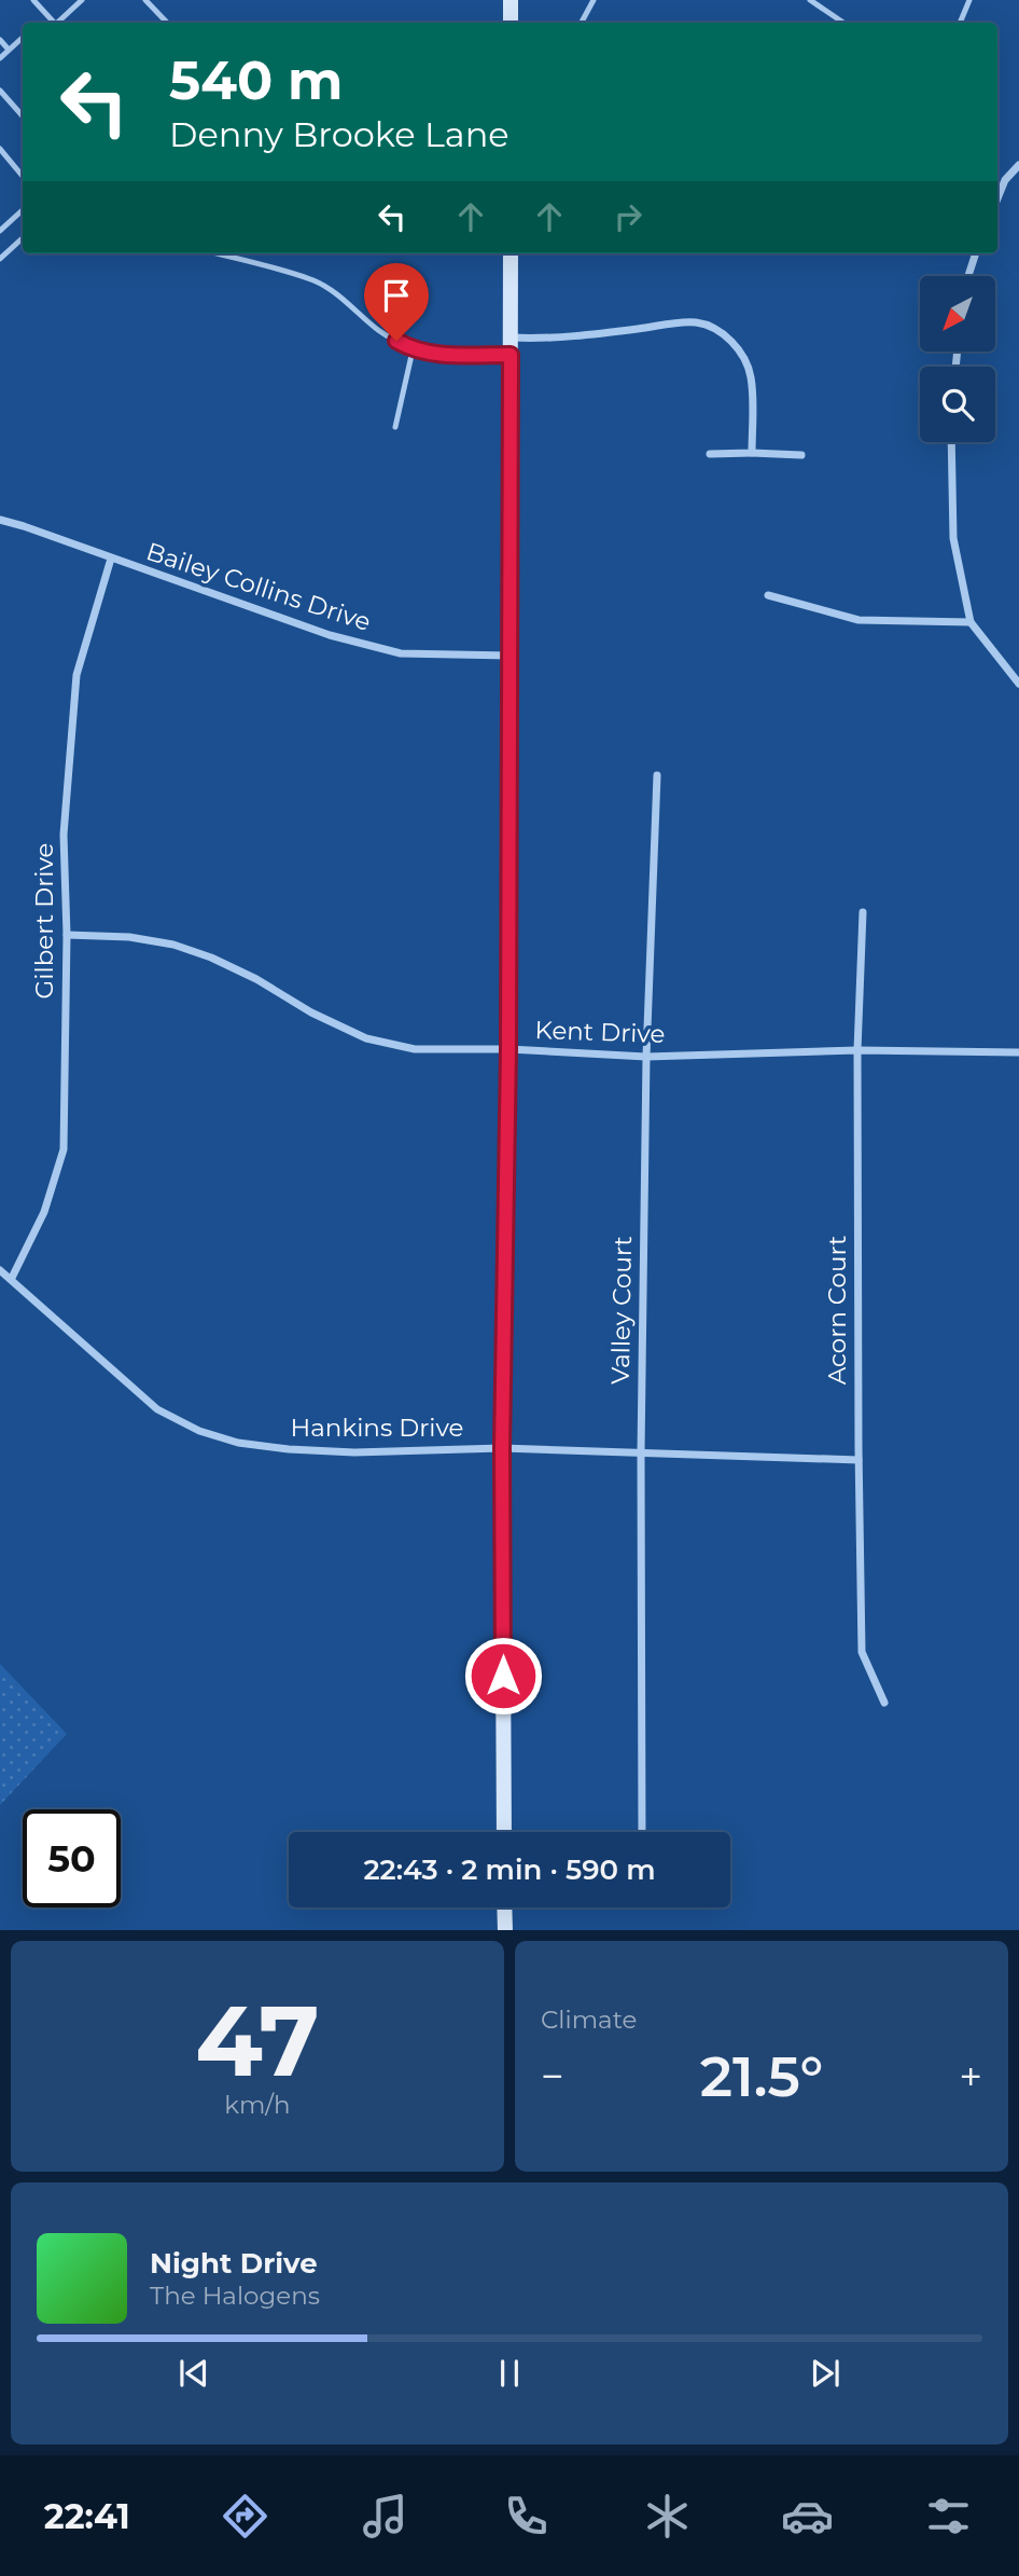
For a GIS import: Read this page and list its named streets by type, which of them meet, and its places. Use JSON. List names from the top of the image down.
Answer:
{
  "streets": {
    "street": [
      "Bailey Collins Drive",
      "Gilbert Drive",
      "Kent Drive",
      "Valley Court",
      "Acorn Court",
      "Hankins Drive"
    ]
  },
  "crossings": [
    ["Bailey Collins Drive", "Gilbert Drive"],
    ["Gilbert Drive", "Kent Drive"],
    ["Gilbert Drive", "Hankins Drive"],
    ["Kent Drive", "Valley Court"],
    ["Kent Drive", "Acorn Court"],
    ["Valley Court", "Hankins Drive"],
    ["Acorn Court", "Hankins Drive"]
  ],
  "north": "bottom left",
  "page": {
    "turn": ["540 m", "Denny Brooke Lane"],
    "limit": "50",
    "trip": "22:43 · 2 min · 590 m",
    "tile": [
      ["47", "km/h"],
      "Climate"
    ],
    "heat": ["−", "21.5°", "+"],
    "song": ["Night Drive", "The Halogens"],
    "tabs": "22:41"
  }
}
